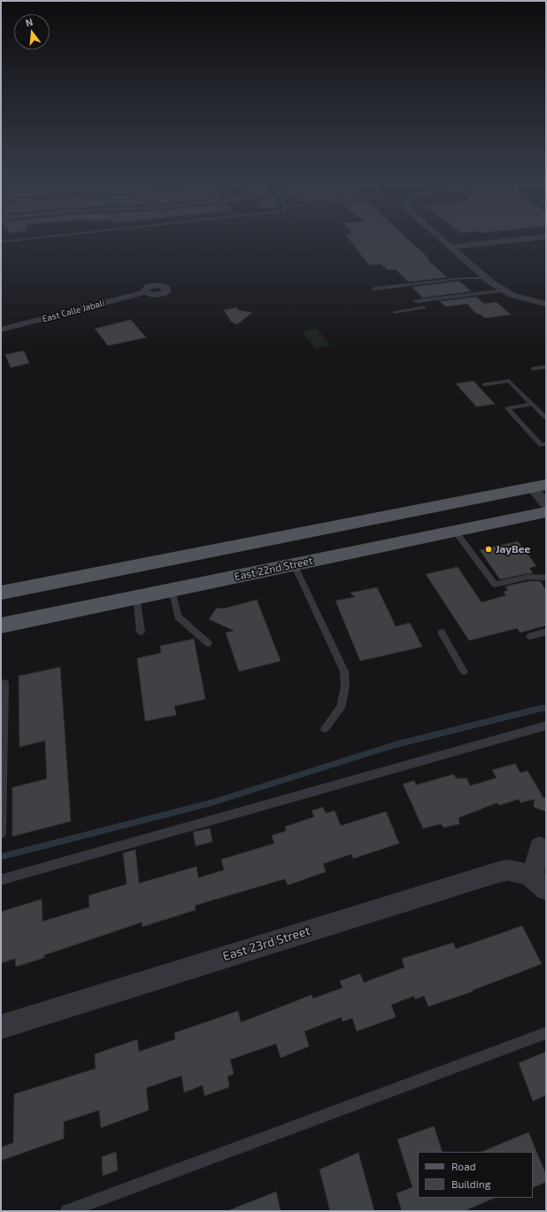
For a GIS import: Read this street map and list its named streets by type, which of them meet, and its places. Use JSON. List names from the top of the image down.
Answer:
{
  "streets": {
    "main road": ["East 22nd Street"],
    "street": ["East Calle Jabali", "East 23rd Street"]
  },
  "places": ["JayBee"],
  "legend": ["Road", "Building"],
  "north": "top"
}
